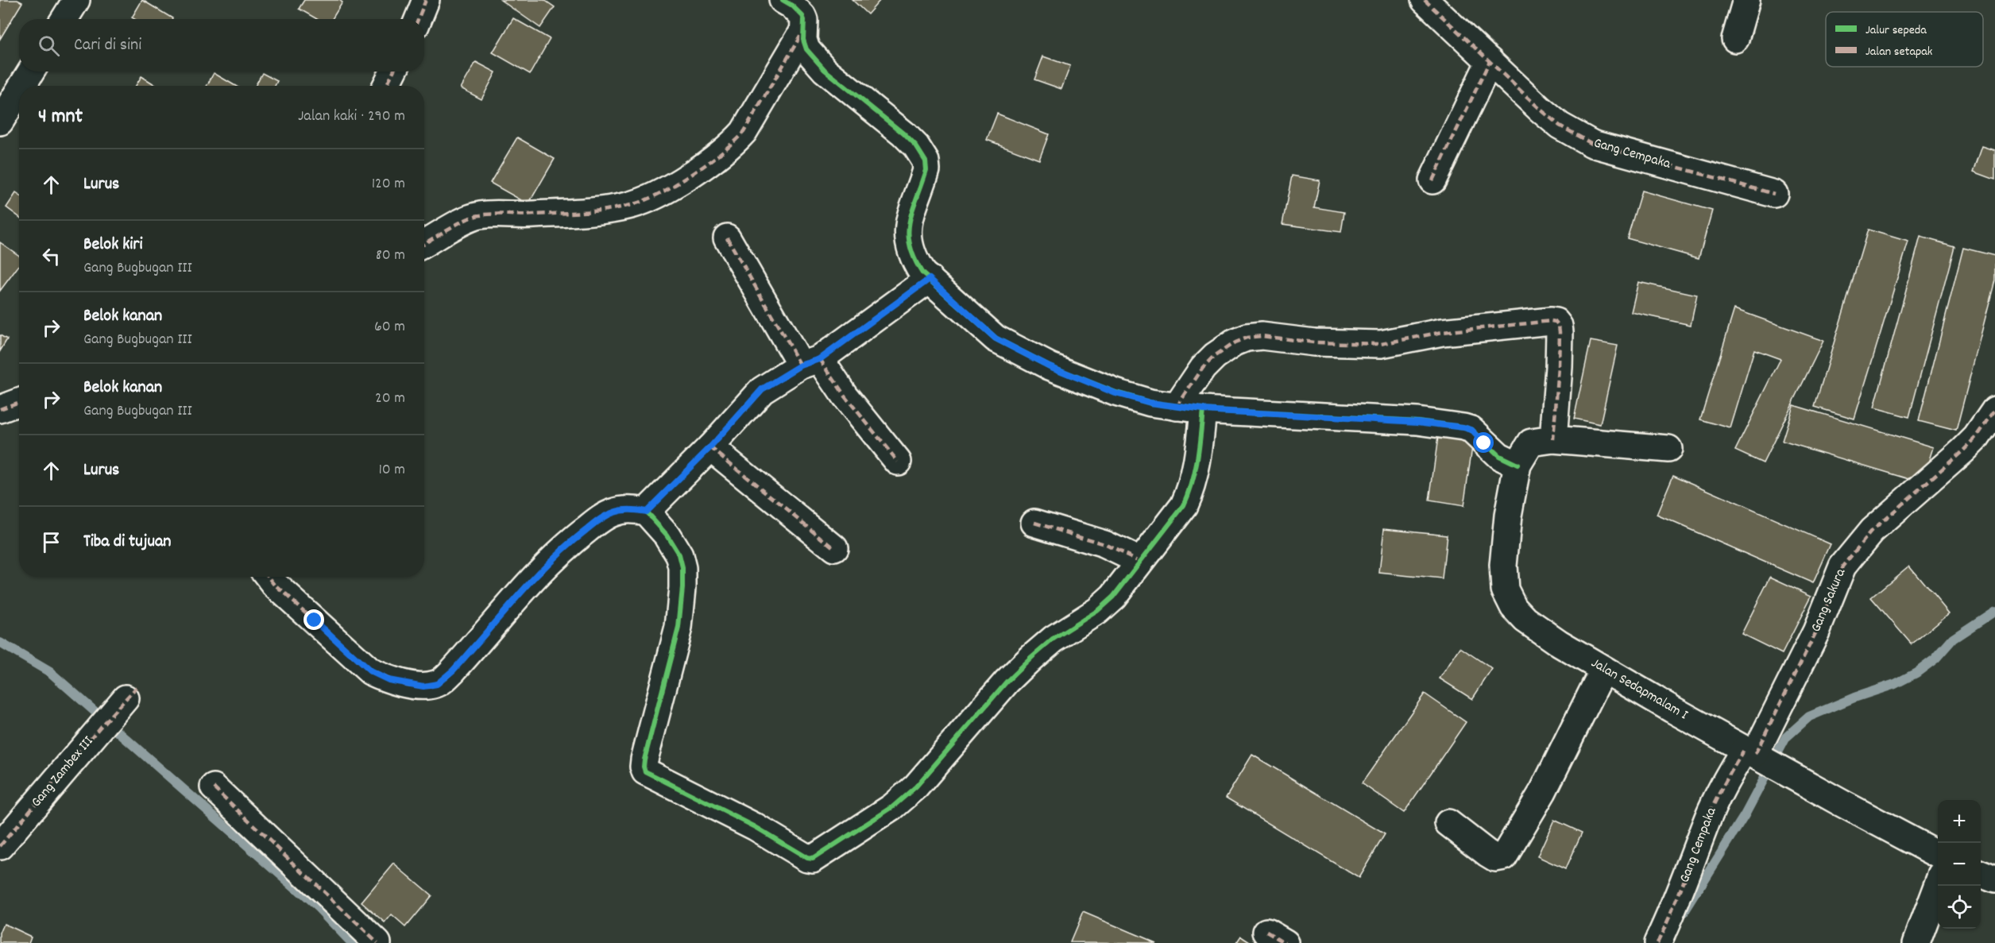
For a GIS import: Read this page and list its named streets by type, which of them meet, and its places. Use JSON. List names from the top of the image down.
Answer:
{
  "streets": {
    "street": [
      "Gang Cempaka",
      "Gang Sakura",
      "Jalan Sedapmalam I",
      "Gang Zambex III"
    ]
  },
  "crossings": [
    ["Gang Cempaka", "Gang Sakura"],
    ["Gang Cempaka", "Jalan Sedapmalam I"],
    ["Gang Sakura", "Jalan Sedapmalam I"]
  ],
  "legend": ["Jalur sepeda", "Jalan setapak"],
  "page": {
    "search": "Cari di sini",
    "heading": ["4 mnt", "Jalan kaki · 290 m"],
    "list": [
      ["Lurus", "120 m"],
      ["Belok kiri", "Gang Bugbugan III", "80 m"],
      ["Belok kanan", "Gang Bugbugan III", "60 m"],
      ["Belok kanan", "Gang Bugbugan III", "20 m"],
      ["Lurus", "10 m"],
      "Tiba di tujuan"
    ],
    "map_buttons": ["+", "−"]
  }
}
